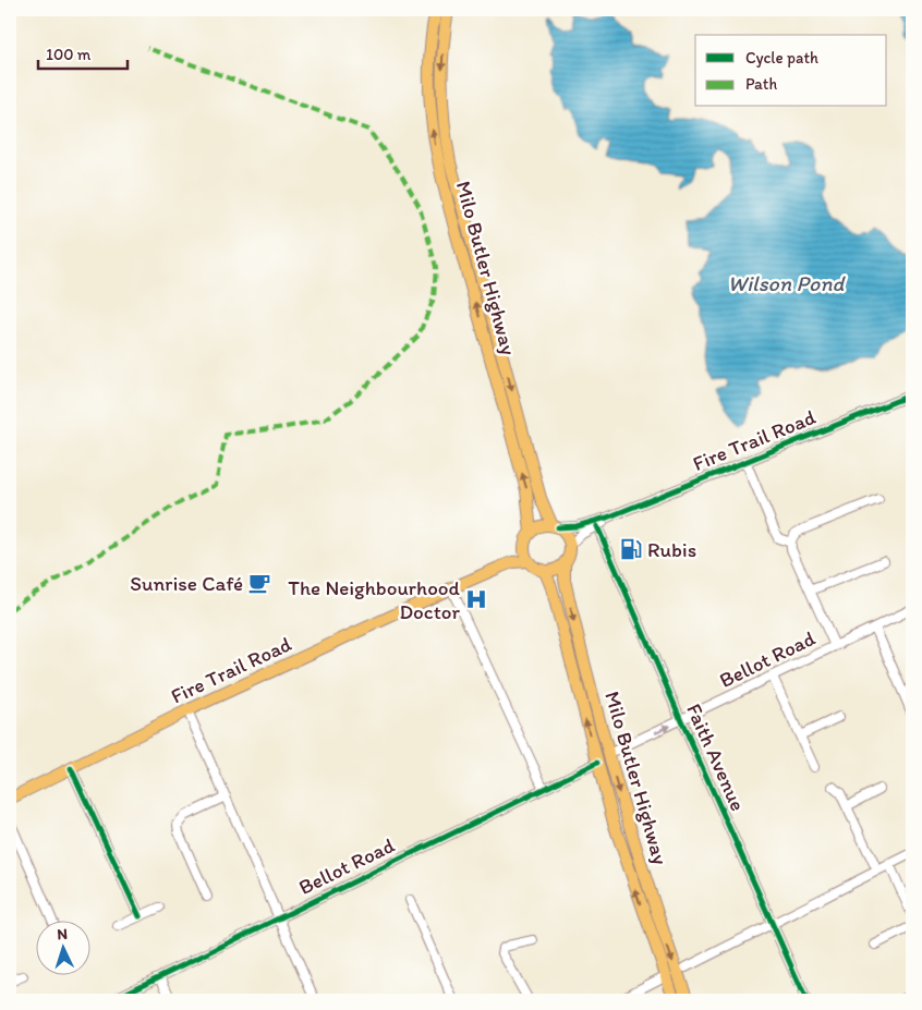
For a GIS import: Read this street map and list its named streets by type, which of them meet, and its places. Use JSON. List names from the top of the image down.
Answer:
{
  "streets": {
    "main road": ["Milo Butler Highway", "Fire Trail Road"],
    "street": ["Bellot Road", "Faith Avenue"]
  },
  "crossings": [
    ["Milo Butler Highway", "Fire Trail Road"],
    ["Milo Butler Highway", "Bellot Road"],
    ["Fire Trail Road", "Faith Avenue"],
    ["Bellot Road", "Faith Avenue"]
  ],
  "water": ["Wilson Pond"],
  "places": {
    "fuel station": ["Rubis"],
    "cafe": ["Sunrise Café"],
    "hospital": ["The Neighbourhood Doctor"]
  },
  "legend": ["Cycle path", "Path"],
  "scale_bar": "100 m",
  "north": "top"
}
